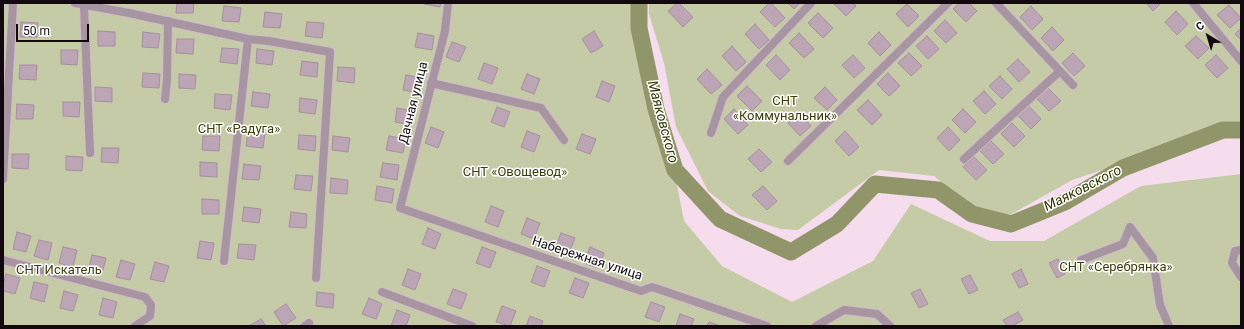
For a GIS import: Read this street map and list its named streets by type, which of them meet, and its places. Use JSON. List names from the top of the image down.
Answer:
{
  "streets": {
    "street": ["Дачная улица", "Набережная улица"]
  },
  "crossings": [
    ["Дачная улица", "Набережная улица"]
  ],
  "water": ["Маяковского"],
  "parks": [
    "СНТ «Коммунальник»",
    "СНТ «Радуга»",
    "СНТ «Овощевод»",
    "СНТ «Серебрянка»",
    "СНТ Искатель"
  ],
  "scale_bar": "50 m",
  "north": "top left"
}
